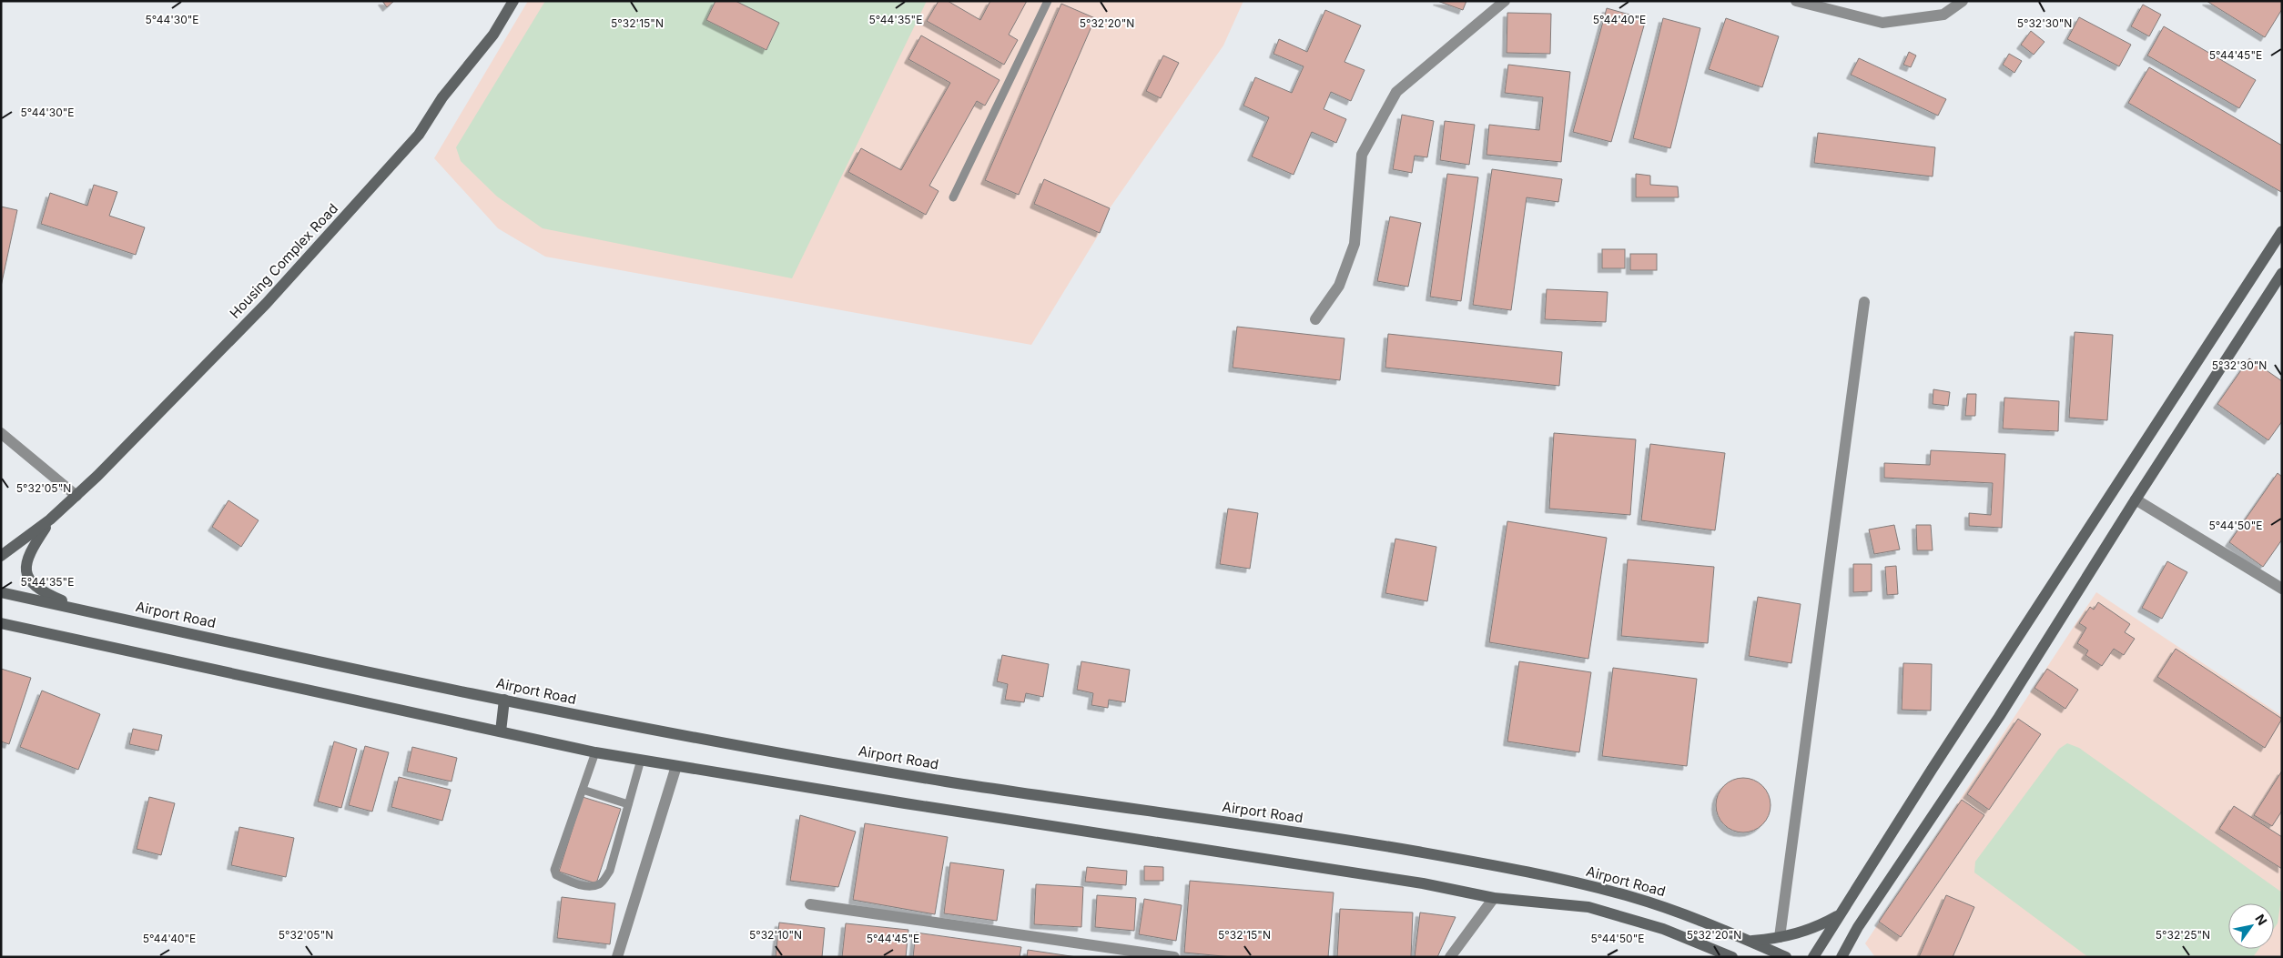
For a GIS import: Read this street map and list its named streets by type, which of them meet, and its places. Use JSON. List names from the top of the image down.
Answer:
{
  "streets": {
    "main road": ["Housing Complex Road", "Airport Road"]
  },
  "crossings": [
    ["Housing Complex Road", "Airport Road"]
  ],
  "north": "top right",
  "coordinates": [
    "5°44'30\"E",
    "5°44'35\"E",
    "5°44'40\"E",
    "5°32'15\"N",
    "5°32'20\"N",
    "5°32'30\"N",
    "5°44'45\"E",
    "5°32'05\"N",
    "5°44'50\"E",
    "5°32'10\"N",
    "5°32'25\"N"
  ]
}
